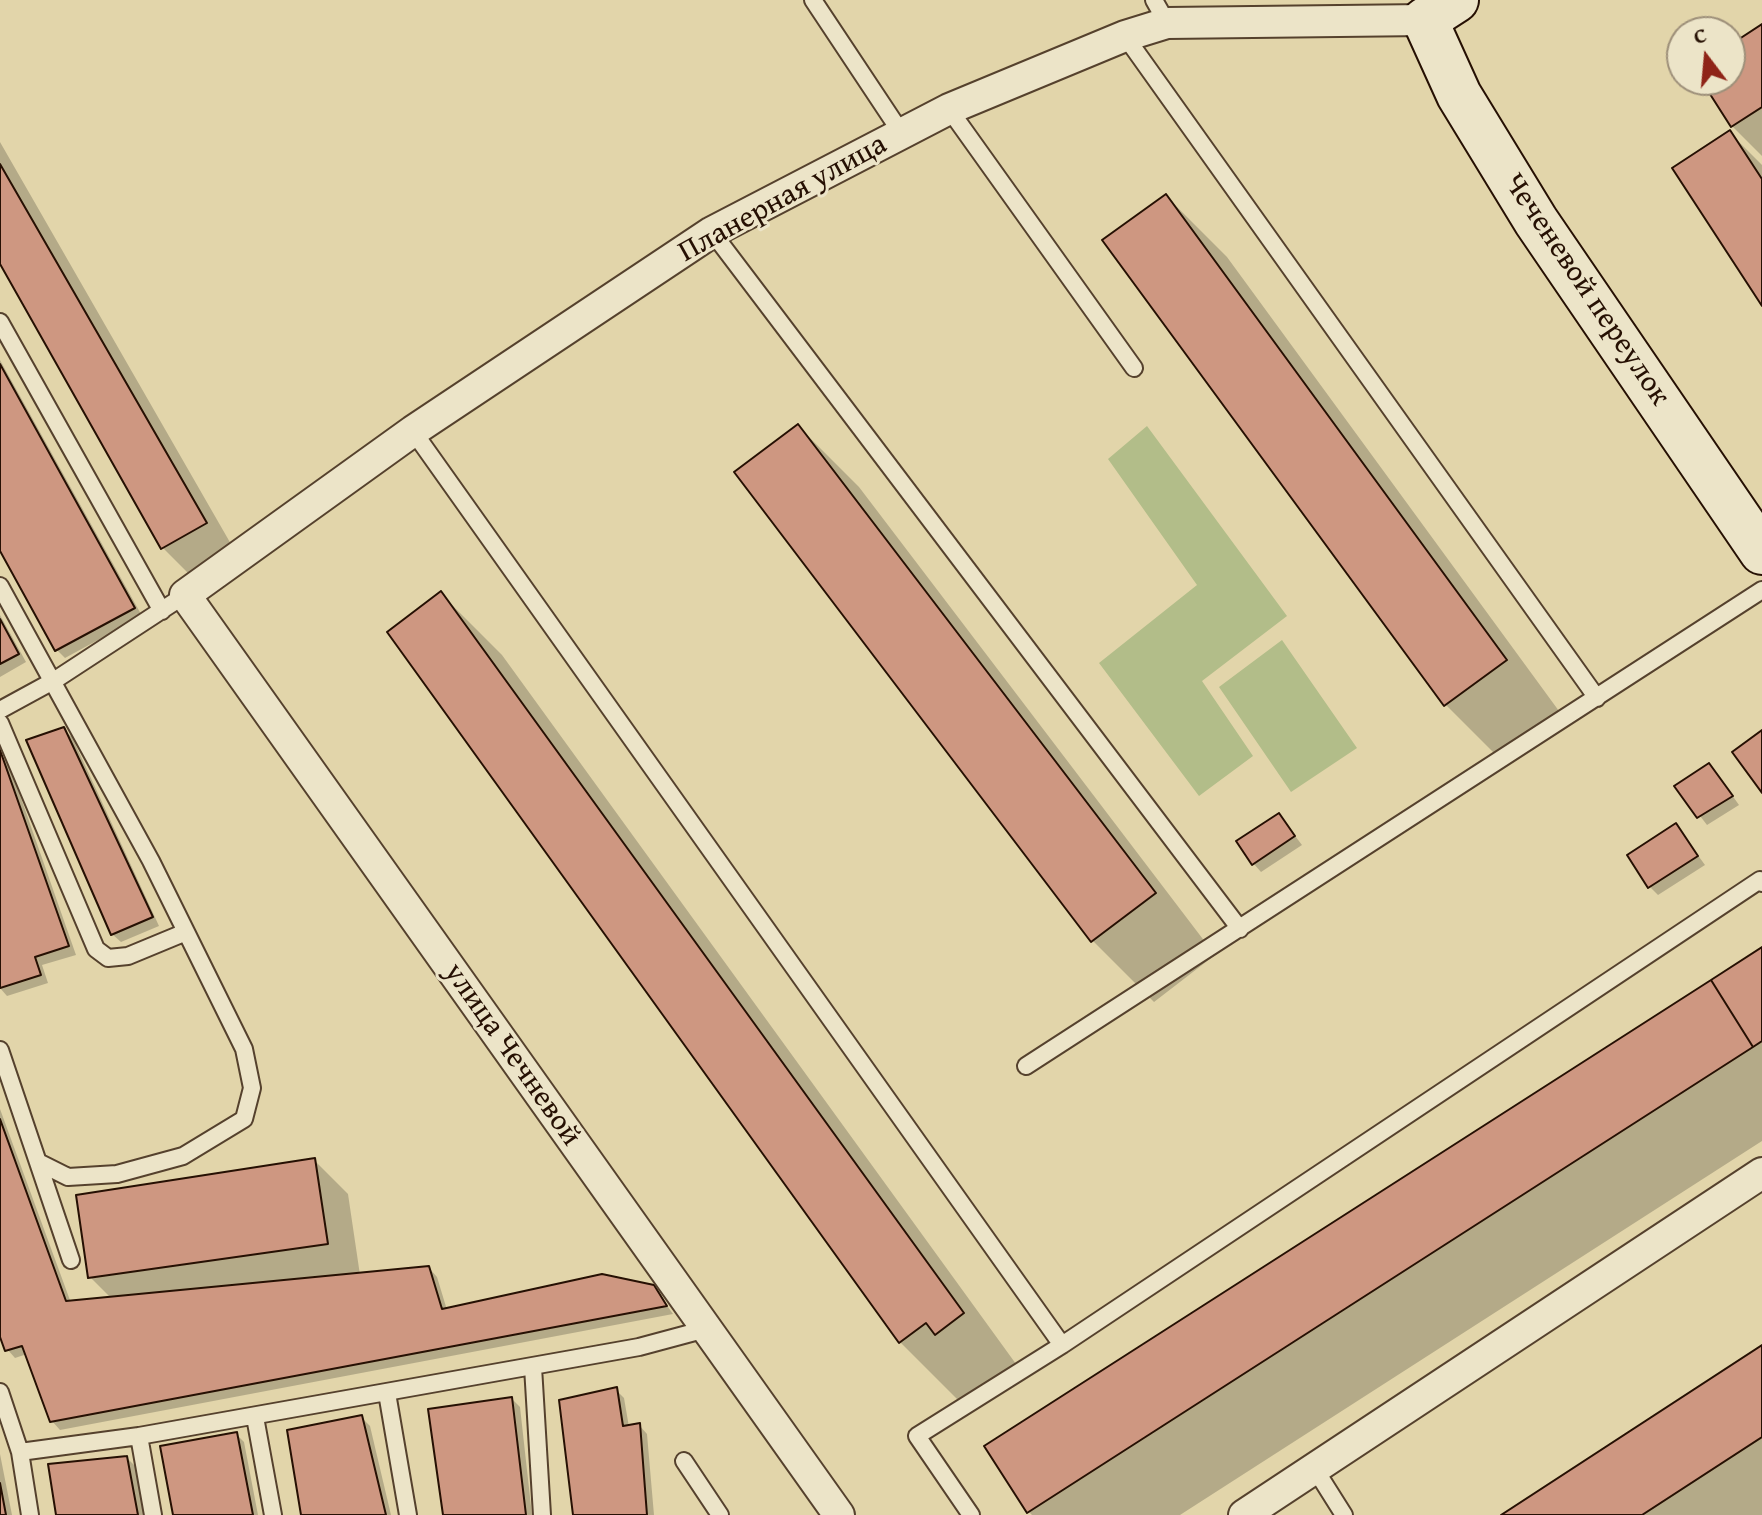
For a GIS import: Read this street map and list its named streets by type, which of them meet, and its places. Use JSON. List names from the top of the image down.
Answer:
{
  "streets": {
    "street": ["Планерная улица", "Чеченевой переулок", "улица Чечневой"]
  },
  "crossings": [
    ["Планерная улица", "Чеченевой переулок"],
    ["Планерная улица", "улица Чечневой"]
  ],
  "north": "top"
}
